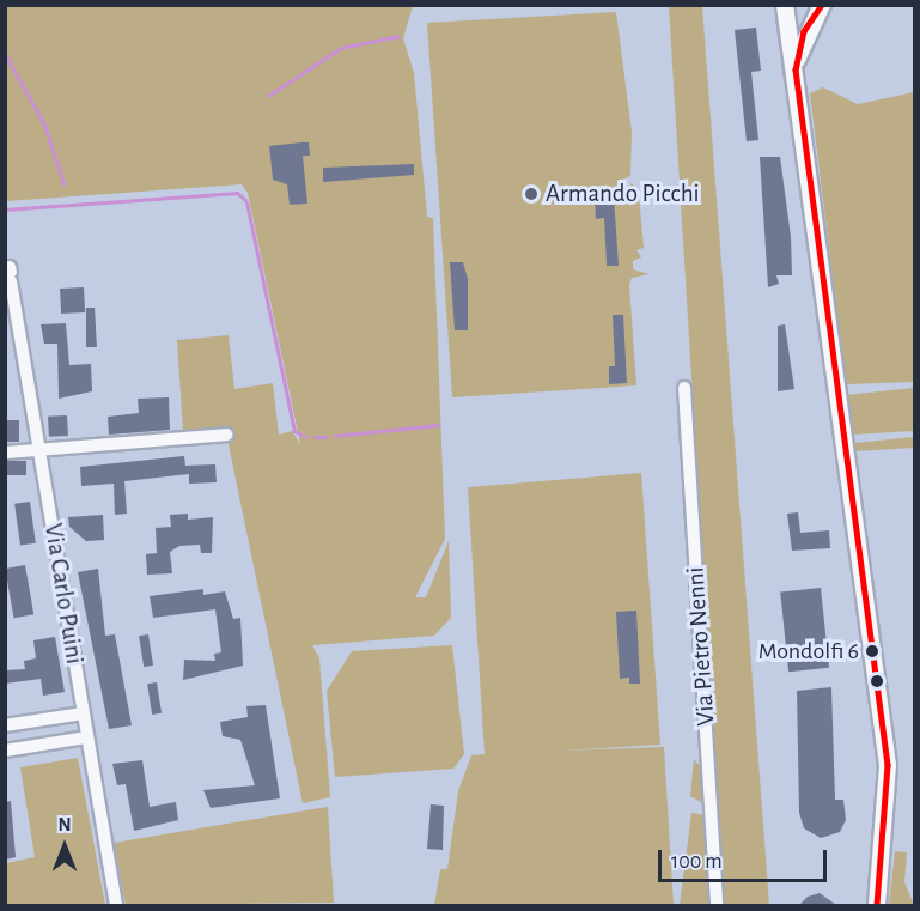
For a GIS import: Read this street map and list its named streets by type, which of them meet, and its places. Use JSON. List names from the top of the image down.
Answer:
{
  "streets": {
    "street": ["Via Carlo Puini", "Via Pietro Nenni"]
  },
  "places": ["Armando Picchi", "Mondolfi 6"],
  "scale_bar": "100 m",
  "north": "top"
}
